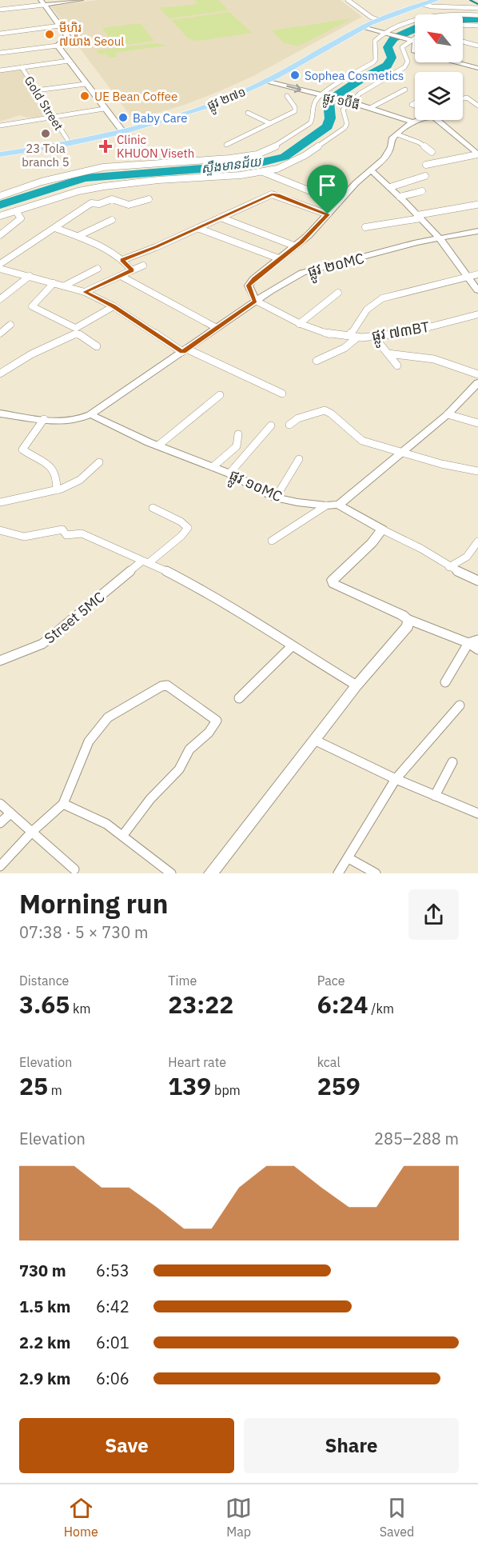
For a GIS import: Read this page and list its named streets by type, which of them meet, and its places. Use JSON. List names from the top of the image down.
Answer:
{
  "streets": {
    "main road": ["ផ្លូវ ២៧១"],
    "street": [
      "ផ្លូវ ១ប៊ីធី",
      "Gold Street",
      "ផ្លូវ ២០MC",
      "ផ្លូវ ៧៣BT",
      "ផ្លូវ ១០MC",
      "Street 5MC"
    ]
  },
  "crossings": [
    ["ផ្លូវ ២៧១", "ផ្លូវ ១ប៊ីធី"],
    ["ផ្លូវ ២៧១", "Gold Street"],
    ["ផ្លូវ ២០MC", "ផ្លូវ ៧៣BT"],
    ["ផ្លូវ ២០MC", "ផ្លូវ ១០MC"]
  ],
  "one_way": ["ផ្លូវ ១ប៊ីធី"],
  "water": ["ស្ទឹងមានជ័យ"],
  "places": {
    "other": [
      "មីហិរ ៧យ៉ាង Seoul",
      "Sophea Cosmetics",
      "UE Bean Coffee",
      "Baby Care",
      "23 Tola branch 5"
    ],
    "health": ["Clinic KHUON Viseth"]
  },
  "north": "top left",
  "page": {
    "heading": ["Morning run", "07:38 · 5 × 730 m"],
    "stats": [
      ["Distance", "3.65 km"],
      ["Time", "23:22"],
      ["Pace", "6:24 /km"],
      ["Elevation", "25 m"],
      ["Heart rate", "139 bpm"],
      ["kcal", "259"]
    ],
    "chart": ["Elevation", "285–288 m"],
    "list": [
      {
        "name": "730 m",
        "note": "6:53"
      },
      {
        "name": "1.5 km",
        "note": "6:42"
      },
      {
        "name": "2.2 km",
        "note": "6:01"
      },
      {
        "name": "2.9 km",
        "note": "6:06"
      }
    ],
    "buttons": ["Save", "Share"],
    "tabs": ["Home", "Map", "Saved"]
  }
}
